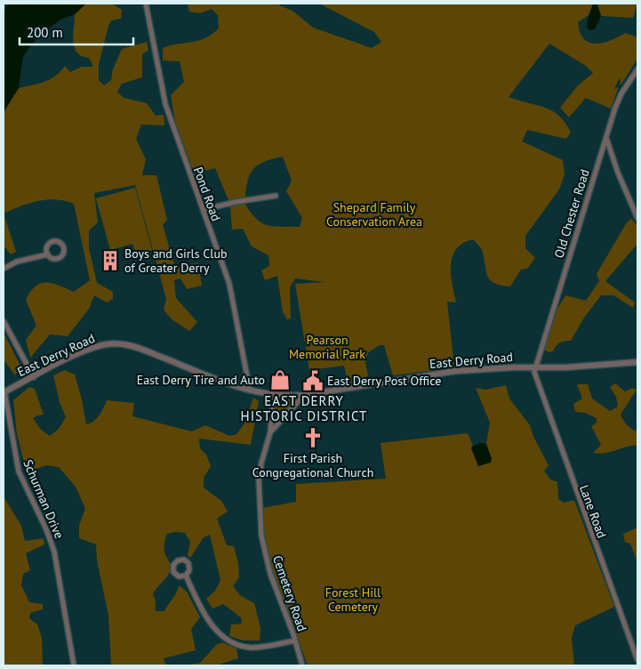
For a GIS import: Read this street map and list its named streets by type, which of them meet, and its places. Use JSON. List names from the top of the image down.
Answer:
{
  "streets": {
    "street": [
      "Pond Road",
      "Old Chester Road",
      "East Derry Road",
      "Schurman Drive",
      "Lane Road",
      "Cemetery Road"
    ]
  },
  "crossings": [
    ["Pond Road", "East Derry Road"],
    ["Old Chester Road", "East Derry Road"],
    ["Old Chester Road", "Lane Road"],
    ["East Derry Road", "Schurman Drive"],
    ["East Derry Road", "Lane Road"],
    ["East Derry Road", "Cemetery Road"]
  ],
  "districts": ["EAST DERRY HISTORIC DISTRICT"],
  "parks": ["Shepard Family Conservation Area", "Pearson Memorial Park", "Forest Hill Cemetery"],
  "places": {
    "building": ["Boys and Girls Club of Greater Derry"],
    "shop": ["East Derry Tire and Auto"],
    "public building": ["East Derry Post Office"],
    "church": ["First Parish Congregational Church"]
  },
  "scale_bar": "200 m"
}
